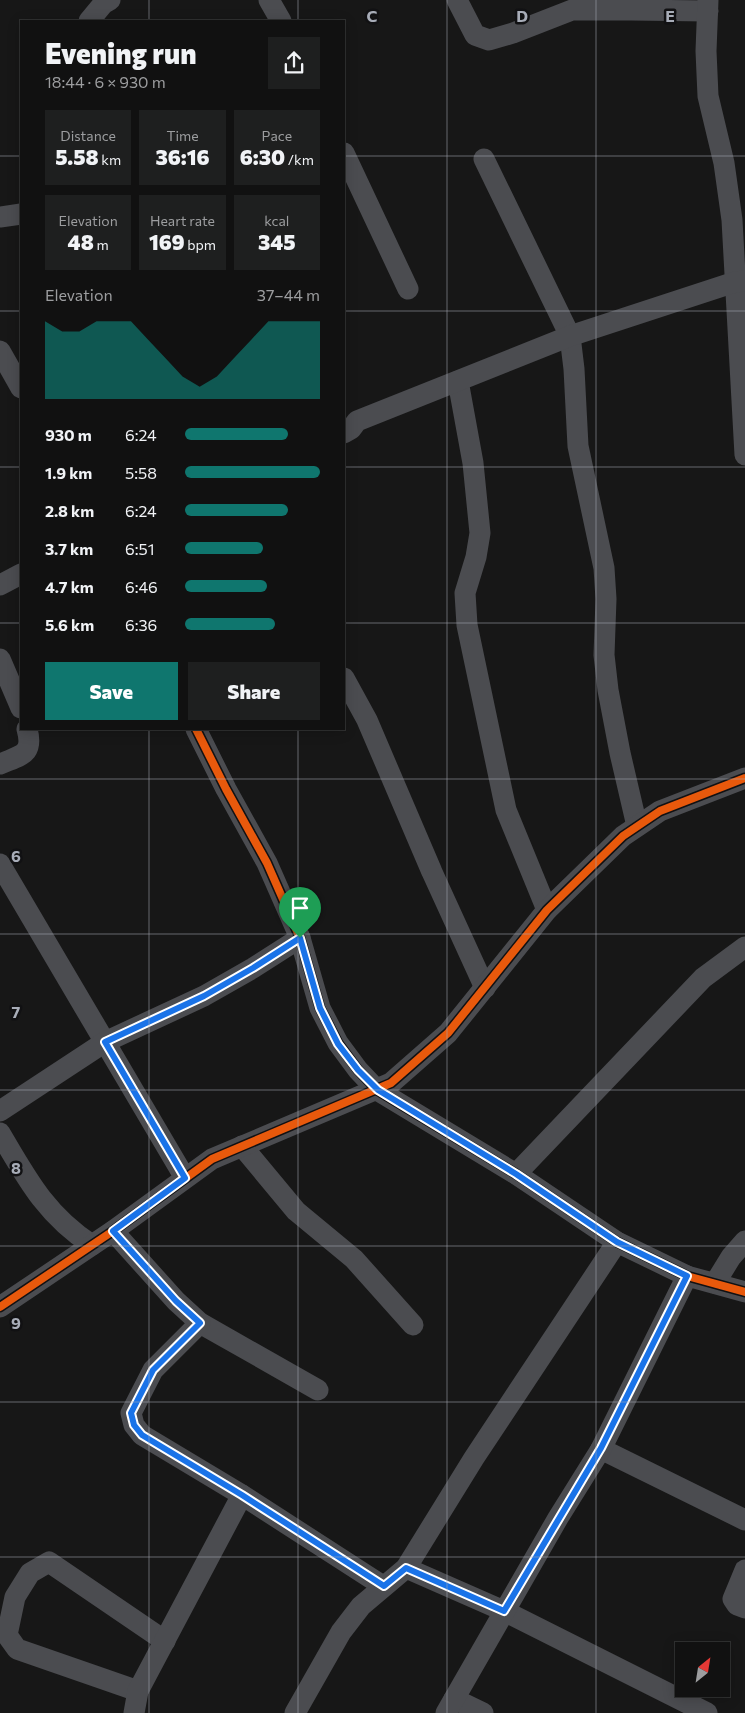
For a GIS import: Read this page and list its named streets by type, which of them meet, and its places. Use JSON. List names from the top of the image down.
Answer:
{
  "north": "top right",
  "page": {
    "heading": ["Evening run", "18:44 · 6 × 930 m"],
    "stats": [
      ["Distance", "5.58 km"],
      ["Time", "36:16"],
      ["Pace", "6:30 /km"],
      ["Elevation", "48 m"],
      ["Heart rate", "169 bpm"],
      ["kcal", "345"]
    ],
    "chart": ["Elevation", "37–44 m"],
    "list": [
      {
        "name": "930 m",
        "note": "6:24"
      },
      {
        "name": "1.9 km",
        "note": "5:58"
      },
      {
        "name": "2.8 km",
        "note": "6:24"
      },
      {
        "name": "3.7 km",
        "note": "6:51"
      },
      {
        "name": "4.7 km",
        "note": "6:46"
      },
      {
        "name": "5.6 km",
        "note": "6:36"
      }
    ],
    "buttons": ["Save", "Share"]
  },
  "grid": {
    "columns": ["C", "D", "E"],
    "rows": [
      "6",
      "7",
      "8",
      "9"
    ]
  }
}
